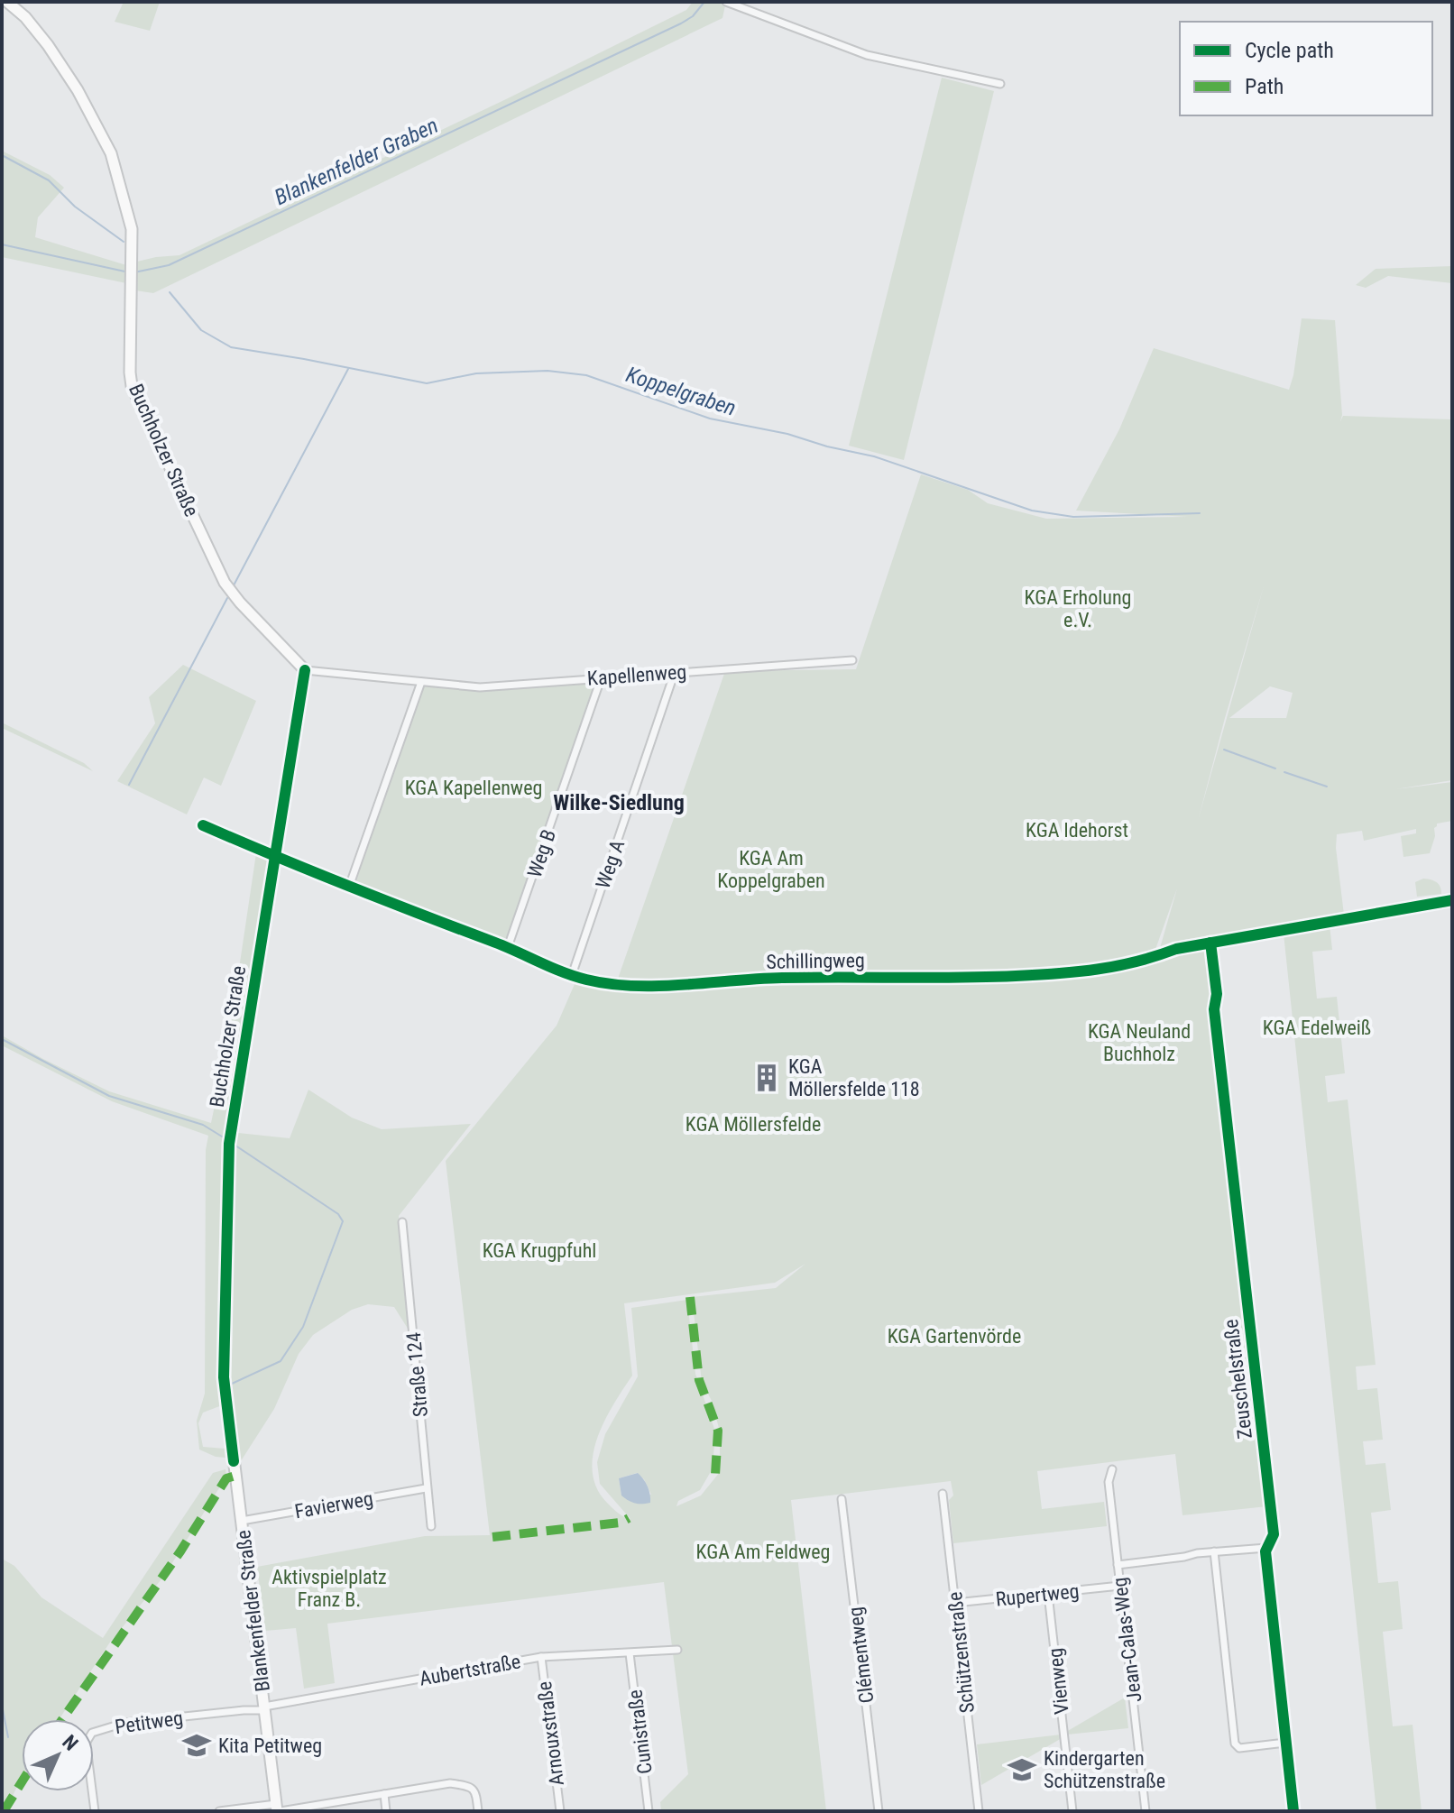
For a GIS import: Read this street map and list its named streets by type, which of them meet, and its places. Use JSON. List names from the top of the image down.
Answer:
{
  "streets": {
    "street": [
      "Buchholzer Straße",
      "Kapellenweg",
      "Weg B",
      "Weg A",
      "Schillingweg",
      "Straße 124",
      "Zeuschelstraße",
      "Favierweg",
      "Rupertweg",
      "Blankenfelder Straße",
      "Jean-Calas-Weg",
      "Schützenstraße",
      "Clémentweg",
      "Aubertstraße",
      "Vienweg",
      "Petitweg",
      "Cunistraße",
      "Arnouxstraße"
    ]
  },
  "crossings": [
    ["Buchholzer Straße", "Kapellenweg"],
    ["Buchholzer Straße", "Schillingweg"],
    ["Buchholzer Straße", "Blankenfelder Straße"],
    ["Kapellenweg", "Weg B"],
    ["Kapellenweg", "Weg A"],
    ["Weg B", "Schillingweg"],
    ["Weg A", "Schillingweg"],
    ["Schillingweg", "Zeuschelstraße"],
    ["Straße 124", "Favierweg"],
    ["Favierweg", "Blankenfelder Straße"],
    ["Rupertweg", "Jean-Calas-Weg"],
    ["Rupertweg", "Schützenstraße"],
    ["Rupertweg", "Vienweg"],
    ["Blankenfelder Straße", "Aubertstraße"],
    ["Blankenfelder Straße", "Petitweg"],
    ["Aubertstraße", "Petitweg"],
    ["Aubertstraße", "Cunistraße"],
    ["Aubertstraße", "Arnouxstraße"]
  ],
  "districts": ["Wilke-Siedlung"],
  "water": ["Blankenfelder Graben", "Koppelgraben"],
  "parks": [
    "KGA Erholung e.V.",
    "KGA Kapellenweg",
    "KGA Idehorst",
    "KGA Am Koppelgraben",
    "KGA Edelweiß",
    "KGA Neuland Buchholz",
    "KGA Möllersfelde",
    "KGA Krugpfuhl",
    "KGA Gartenvörde",
    "KGA Am Feldweg",
    "Aktivspielplatz Franz B."
  ],
  "places": {
    "building": ["KGA Möllersfelde 118"],
    "school or university": ["Kita Petitweg", "Kindergarten Schützenstraße"]
  },
  "legend": ["Cycle path", "Path"],
  "north": "top right"
}
